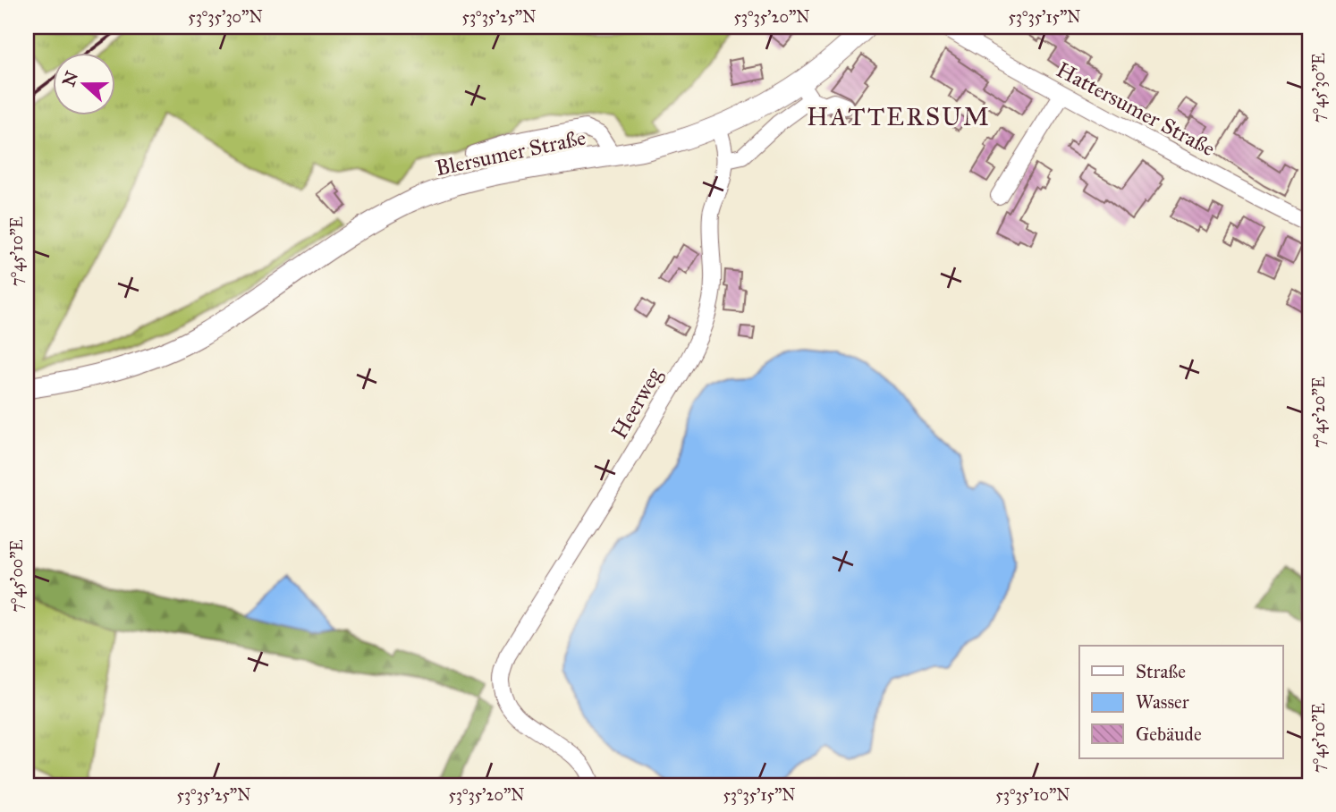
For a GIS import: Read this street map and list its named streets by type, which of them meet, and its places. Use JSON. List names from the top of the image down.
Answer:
{
  "streets": {
    "main road": ["Blersumer Straße"],
    "street": ["Hattersumer Straße", "Heerweg"]
  },
  "crossings": [
    ["Blersumer Straße", "Heerweg"]
  ],
  "districts": ["HATTERSUM"],
  "legend": ["Straße", "Wasser", "Gebäude"],
  "north": "left",
  "coordinates": [
    "53°35'30\"N",
    "53°35'25\"N",
    "53°35'20\"N",
    "53°35'15\"N",
    "7°45'30\"E",
    "7°45'10\"E",
    "7°45'20\"E",
    "7°45'00\"E",
    "53°35'10\"N"
  ]
}
